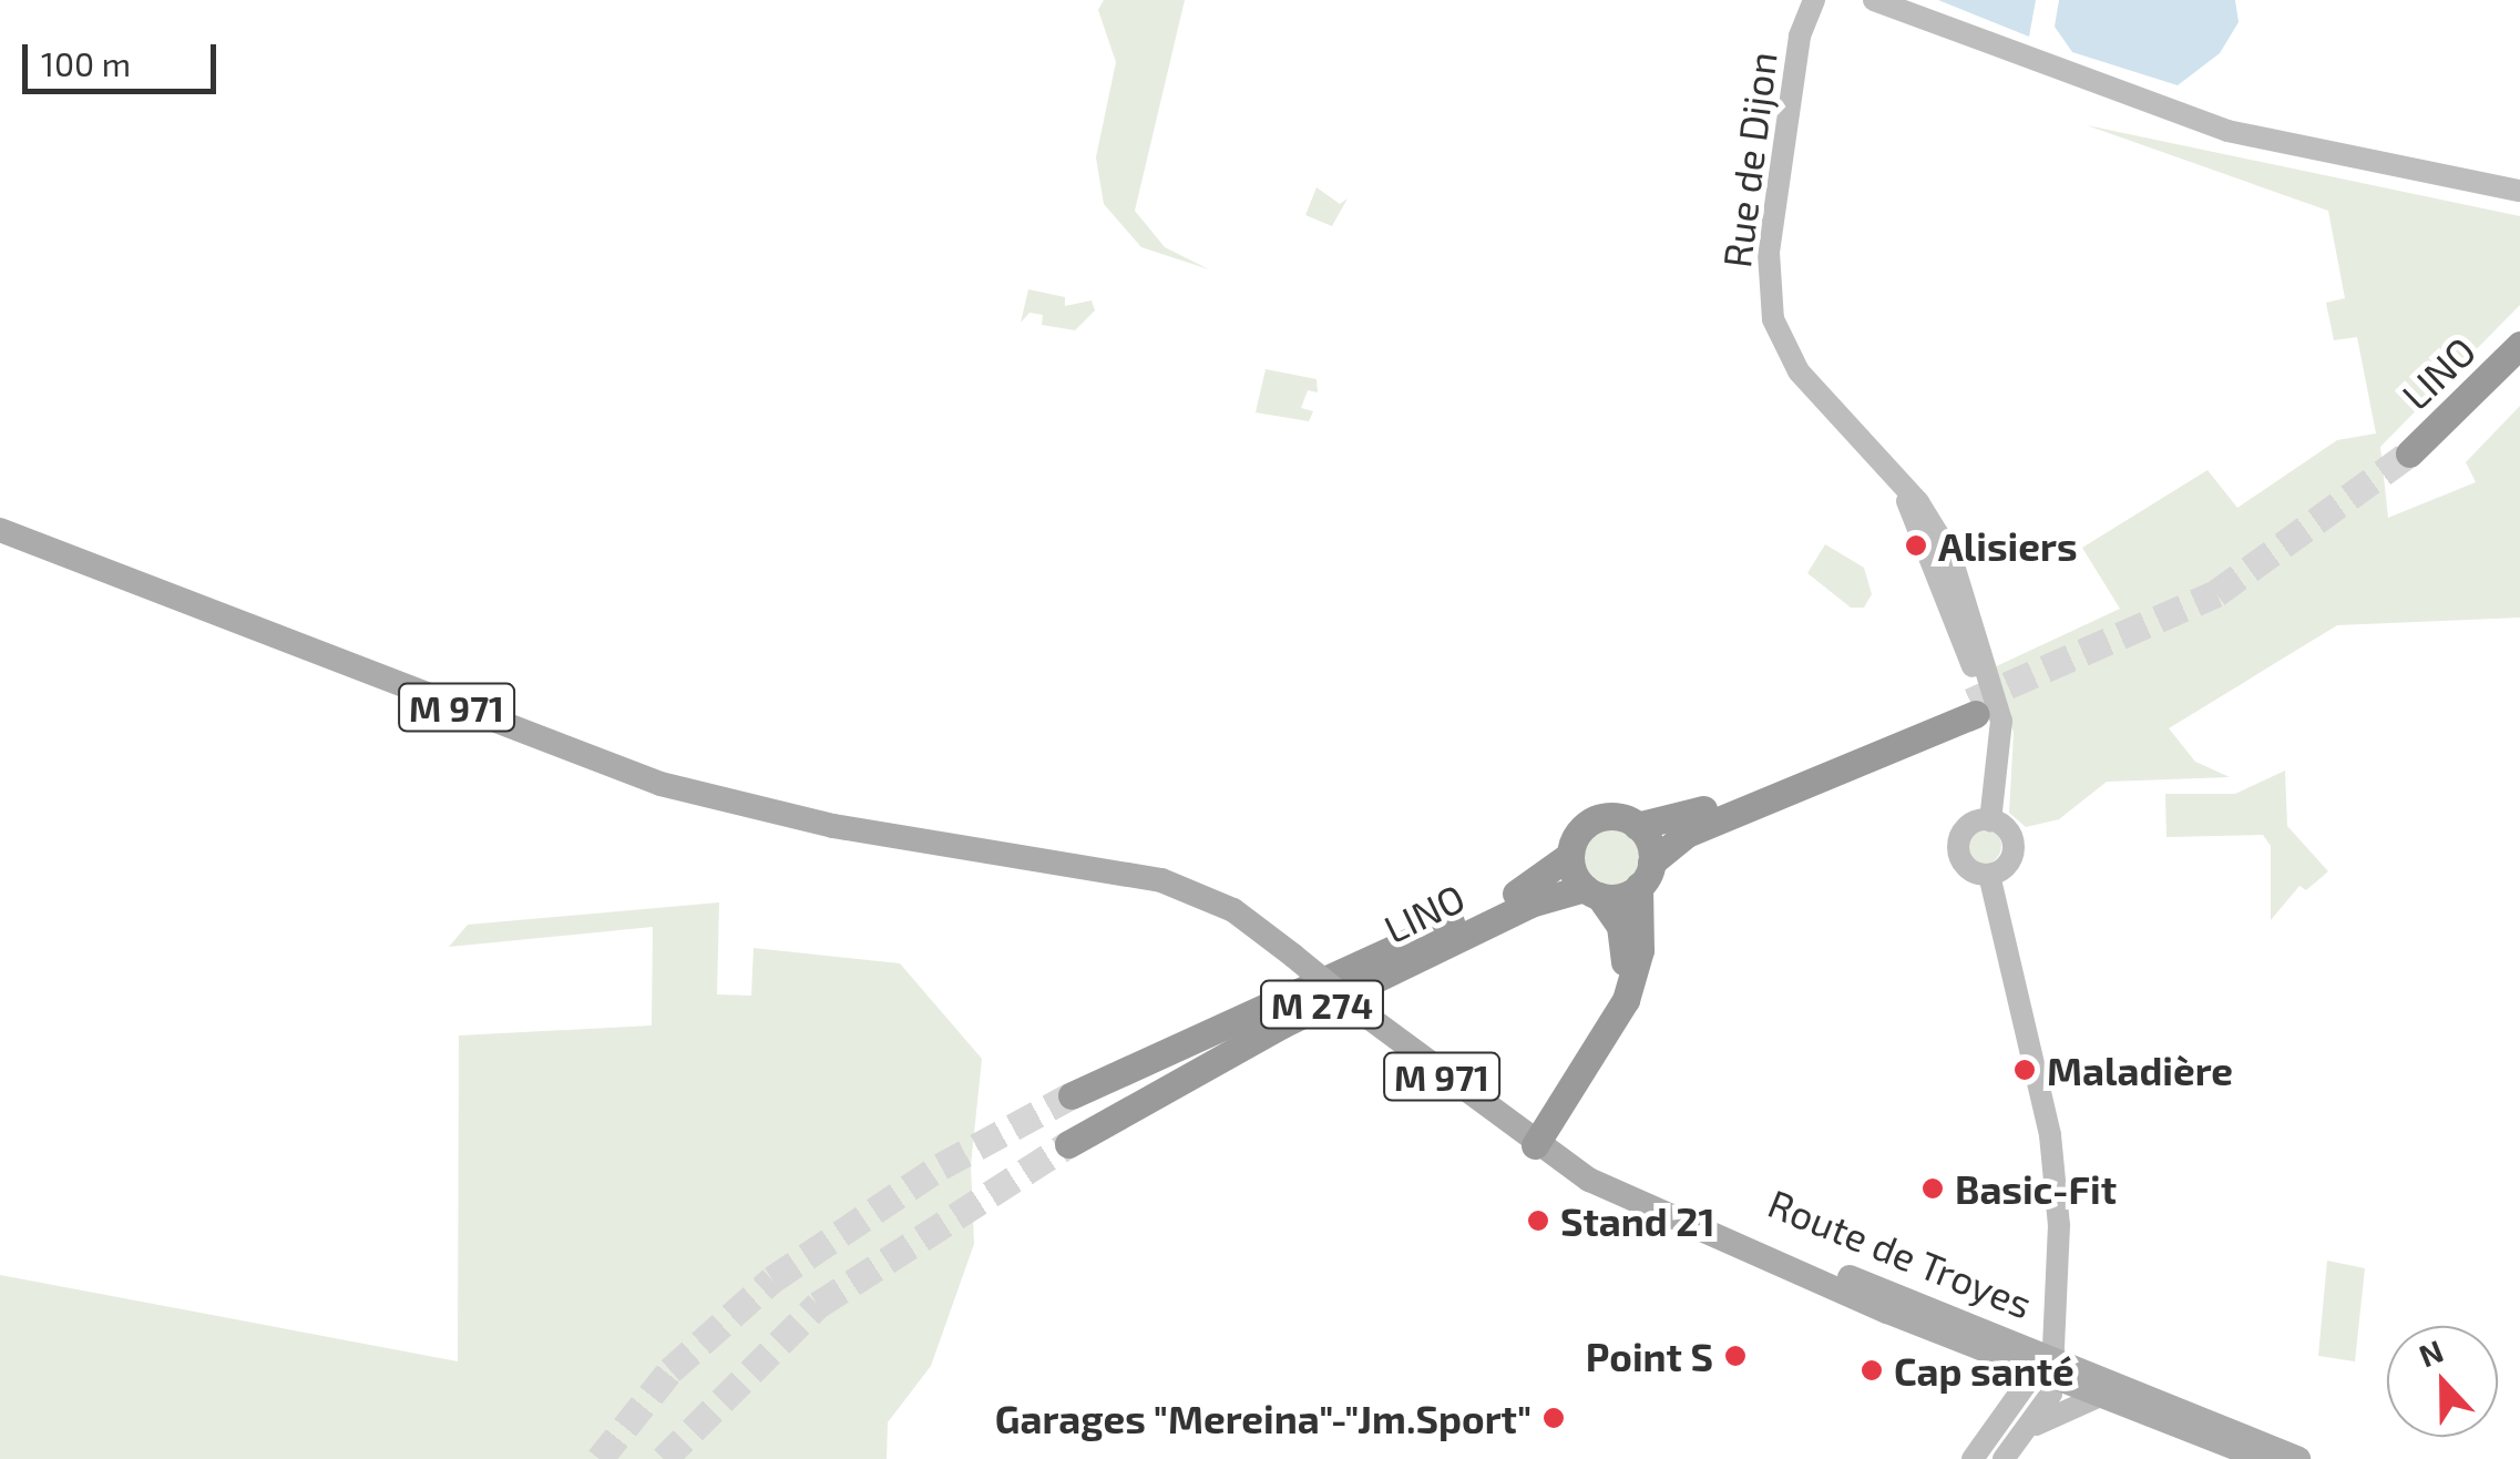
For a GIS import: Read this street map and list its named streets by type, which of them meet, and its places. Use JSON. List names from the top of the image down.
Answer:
{
  "streets": {
    "highway": ["LINO", "M 274"],
    "main road": ["M 971", "Route de Troyes"],
    "street": ["Rue de Dijon"]
  },
  "crossings": [
    ["Rue de Dijon", "LINO"],
    ["Rue de Dijon", "M 971"],
    ["Rue de Dijon", "Route de Troyes"],
    ["M 971", "Route de Troyes"]
  ],
  "places": [
    "Alisiers",
    "Maladière",
    "Basic-Fit",
    "Stand 21",
    "Point S",
    "Cap santé",
    "Garages \"Mereina\"-\"Jm.Sport\""
  ],
  "scale_bar": "100 m",
  "north": "top"
}
